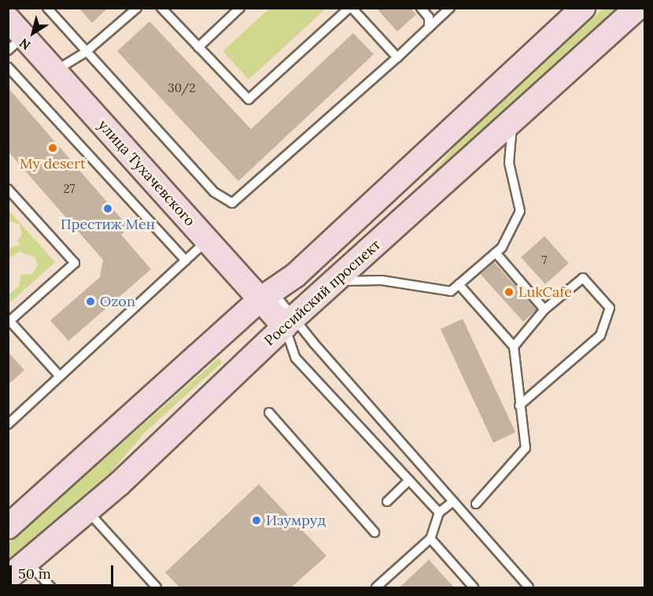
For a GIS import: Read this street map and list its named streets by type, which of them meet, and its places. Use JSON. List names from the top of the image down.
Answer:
{
  "streets": {
    "main road": ["улица Тухачевского", "Российский проспект"]
  },
  "crossings": [
    ["улица Тухачевского", "Российский проспект"]
  ],
  "places": [
    "My desert",
    "Престиж Мен",
    "LukCafe",
    "Ozon",
    "Изумруд"
  ],
  "house_numbers": ["30/2", "27", "7"],
  "scale_bar": "50 m",
  "north": "bottom left"
}
